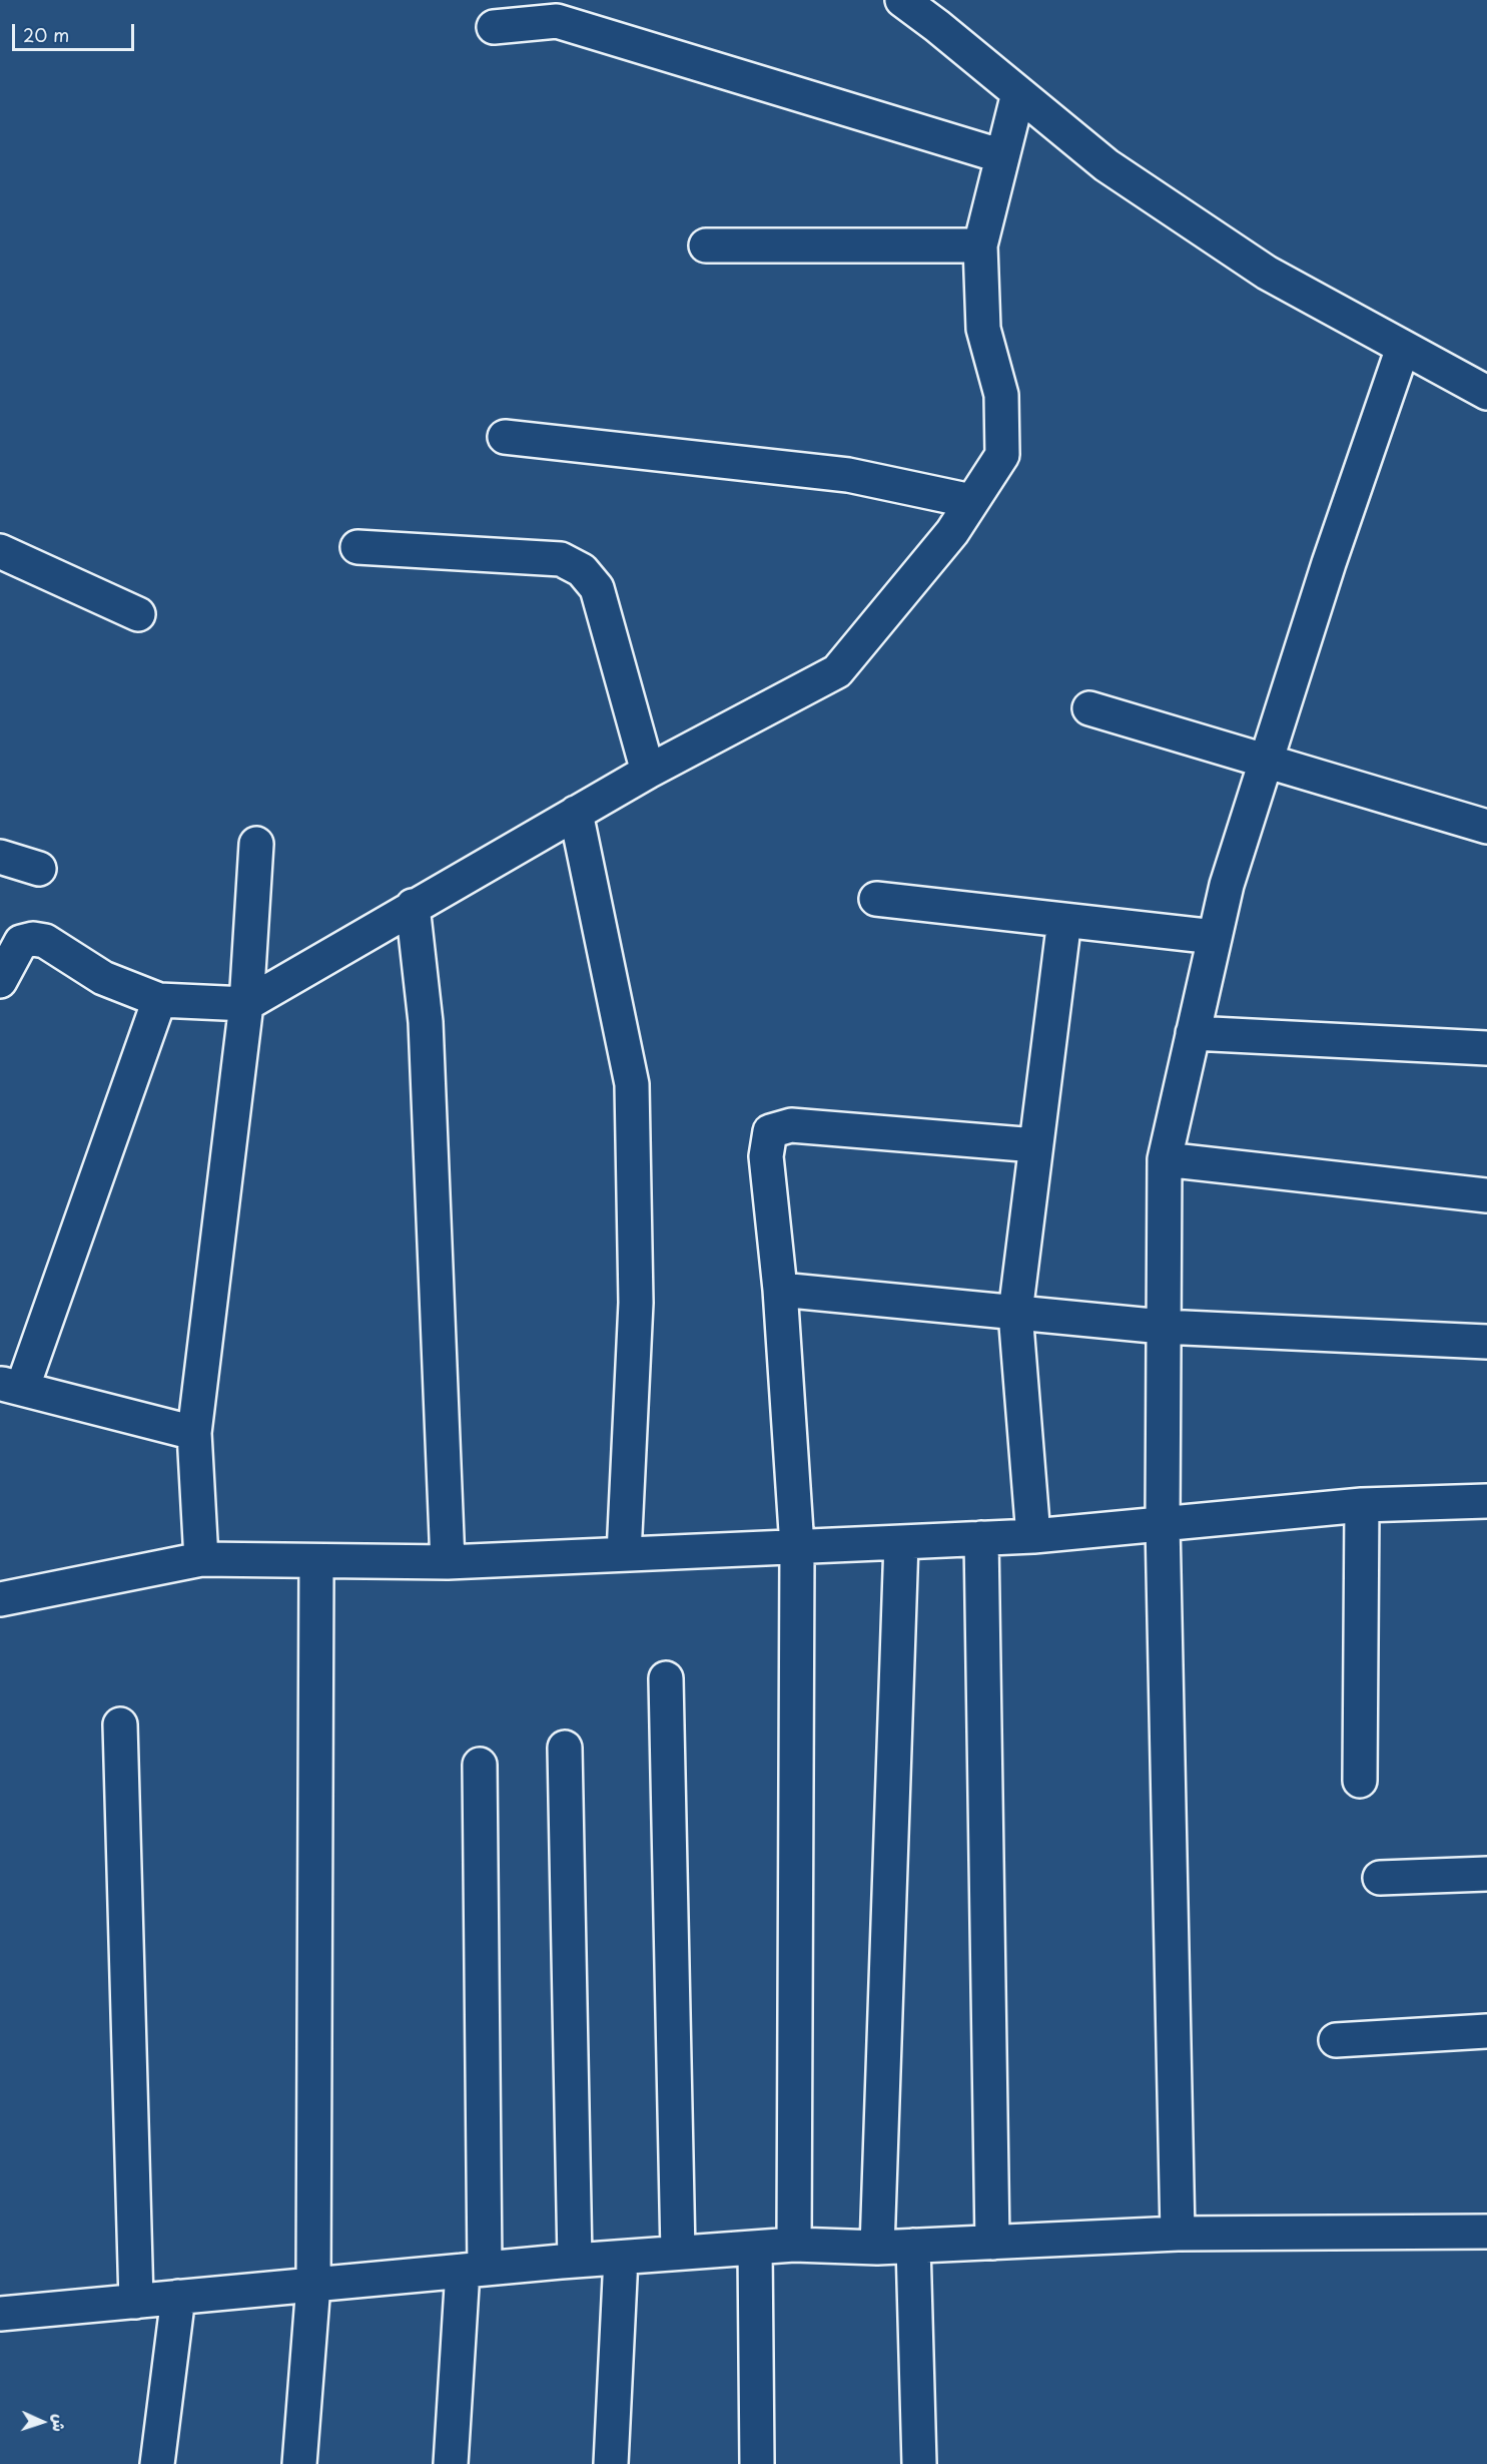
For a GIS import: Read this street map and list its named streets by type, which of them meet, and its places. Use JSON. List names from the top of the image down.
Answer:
{
  "scale_bar": "20 m",
  "north": "right"
}
